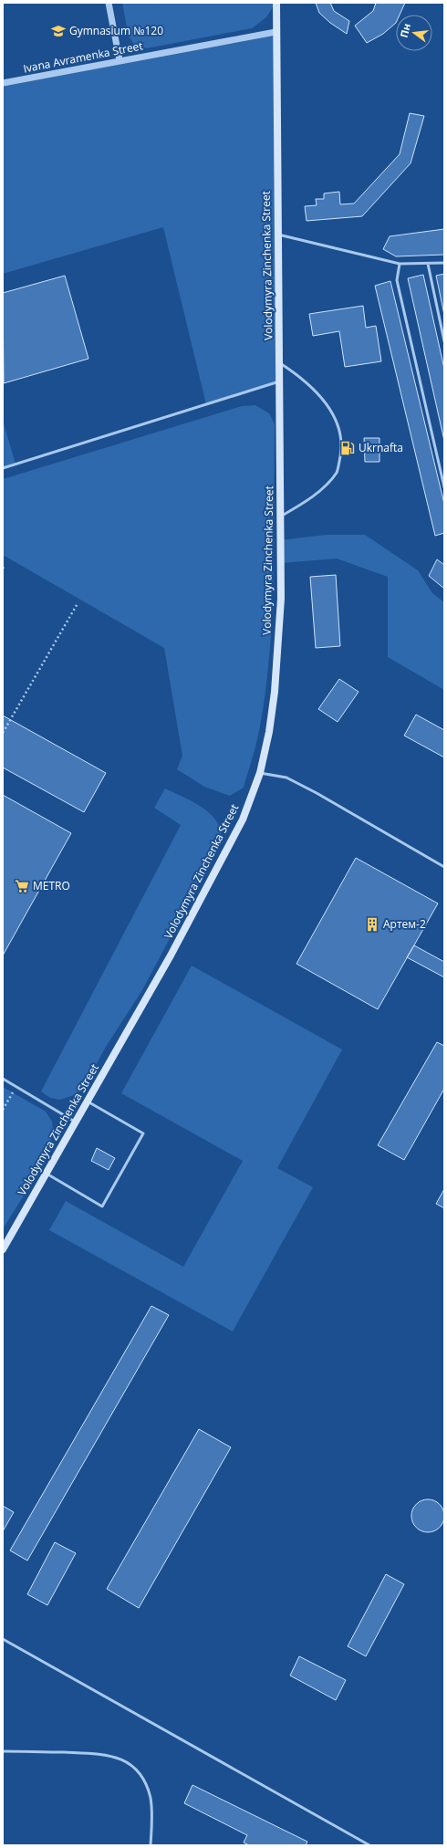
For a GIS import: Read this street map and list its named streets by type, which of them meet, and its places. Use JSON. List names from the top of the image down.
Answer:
{
  "streets": {
    "main road": ["Volodymyra Zinchenka Street"],
    "street": ["Ivana Avramenka Street"]
  },
  "crossings": [
    ["Ivana Avramenka Street", "Volodymyra Zinchenka Street"]
  ],
  "places": {
    "school or university": ["Gymnasium №120"],
    "fuel station": ["Ukrnafta"],
    "supermarket": ["METRO"],
    "building": ["Артем-2"]
  },
  "north": "left"
}
